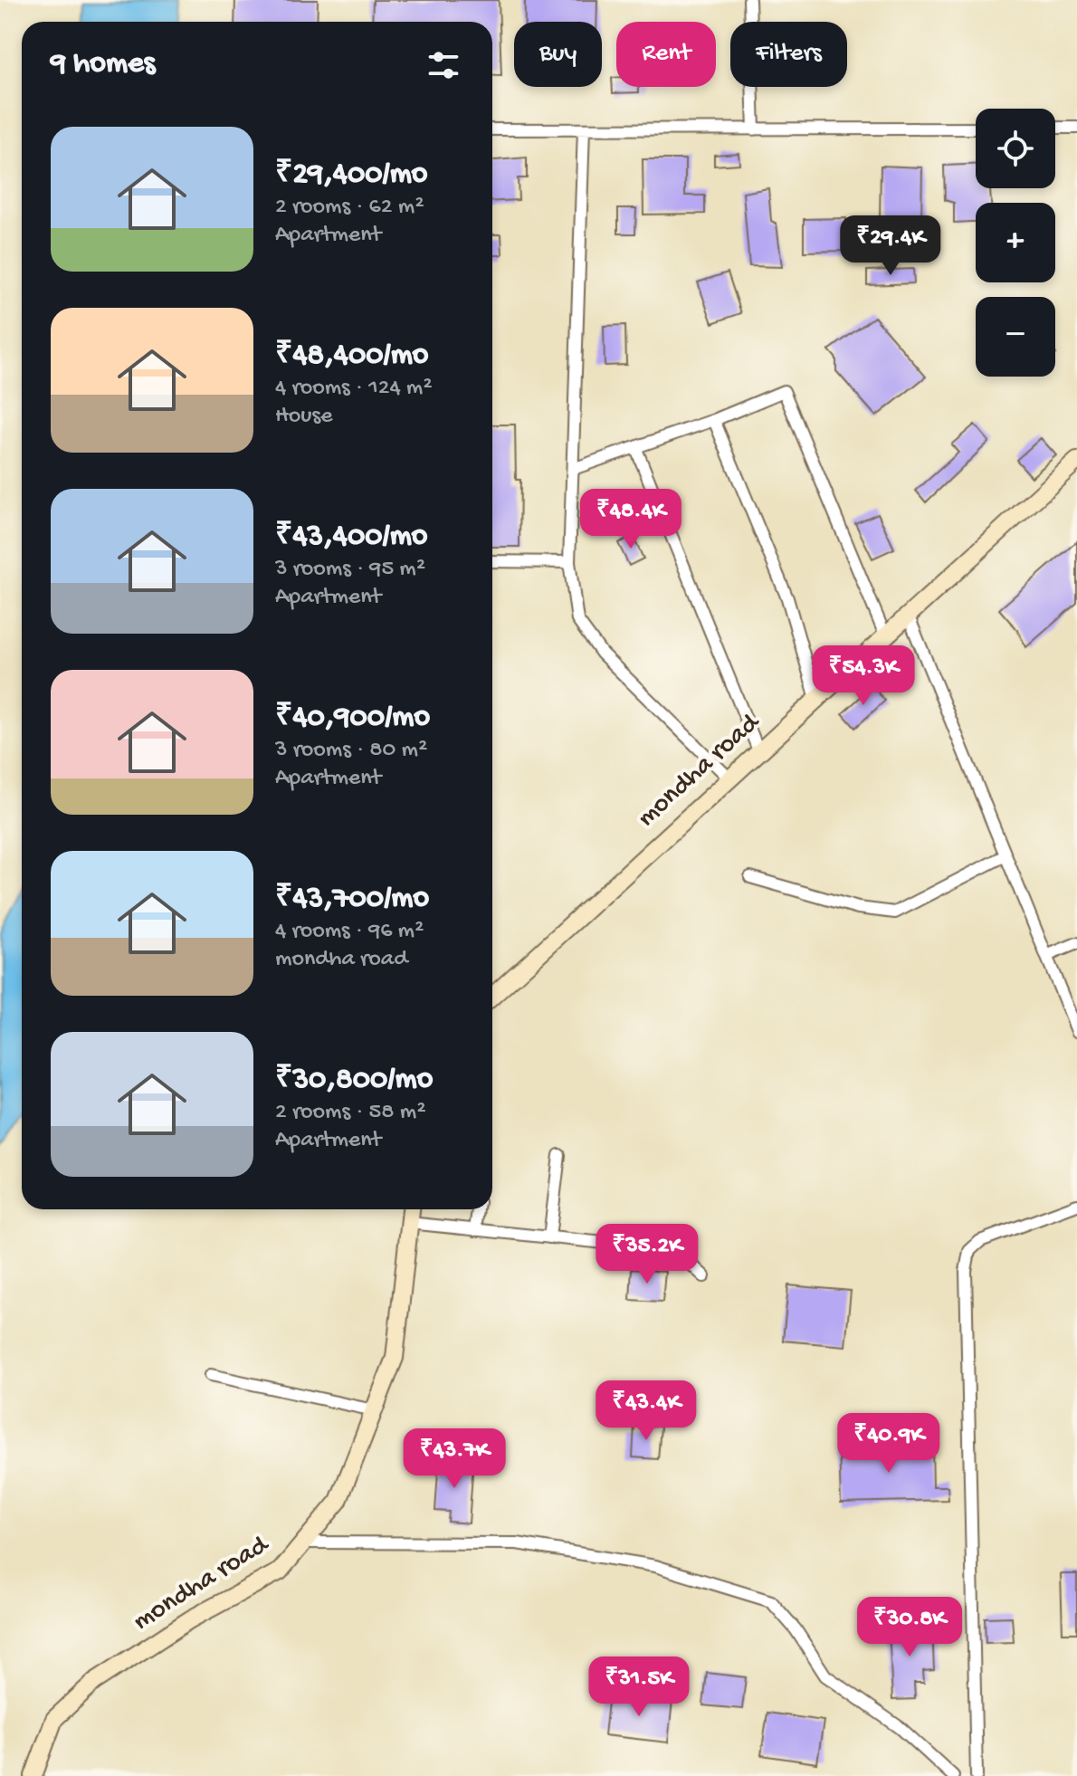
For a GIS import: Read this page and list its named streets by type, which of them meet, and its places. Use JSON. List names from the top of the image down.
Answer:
{
  "streets": {
    "street": ["mondha road"]
  },
  "page": {
    "chip": ["Buy", "Rent", "Filters"],
    "heading": "9 homes",
    "map_buttons": ["+", "−"],
    "list": [
      {
        "name": "₹29,400/mo",
        "note": "2 rooms · 62 m² · Apartment"
      },
      {
        "name": "₹48,400/mo",
        "note": "4 rooms · 124 m² · House"
      },
      {
        "name": "₹43,400/mo",
        "note": "3 rooms · 95 m² · Apartment"
      },
      {
        "name": "₹40,900/mo",
        "note": "3 rooms · 80 m² · Apartment"
      },
      {
        "name": "₹43,700/mo",
        "note": "4 rooms · 96 m² · mondha road"
      },
      {
        "name": "₹30,800/mo",
        "note": "2 rooms · 58 m² · Apartment"
      }
    ],
    "price": [
      "₹29.4K",
      "₹48.4K",
      "₹54.3K",
      "₹35.2K",
      "₹43.4K",
      "₹40.9K",
      "₹43.7K",
      "₹30.8K",
      "₹31.5K"
    ]
  }
}
